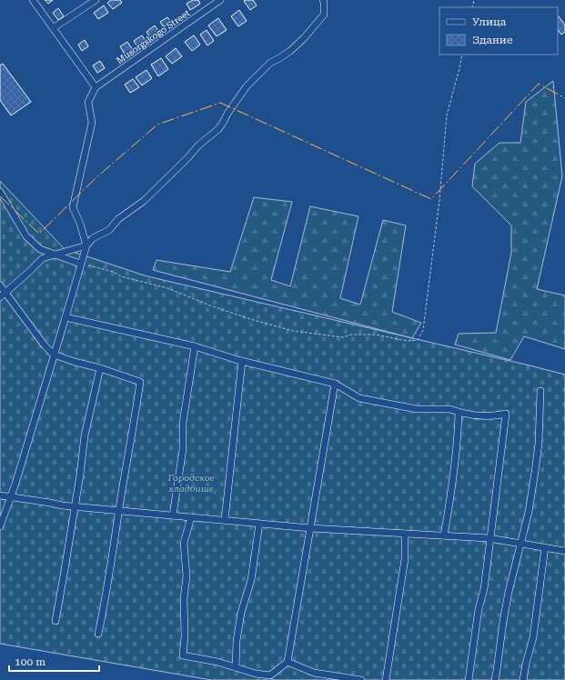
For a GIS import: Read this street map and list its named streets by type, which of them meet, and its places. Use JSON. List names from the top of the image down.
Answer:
{
  "streets": {
    "street": ["Musorgskogo Street"]
  },
  "parks": ["Городское кладбище"],
  "legend": ["Улица", "Здание"],
  "scale_bar": "100 m"
}
